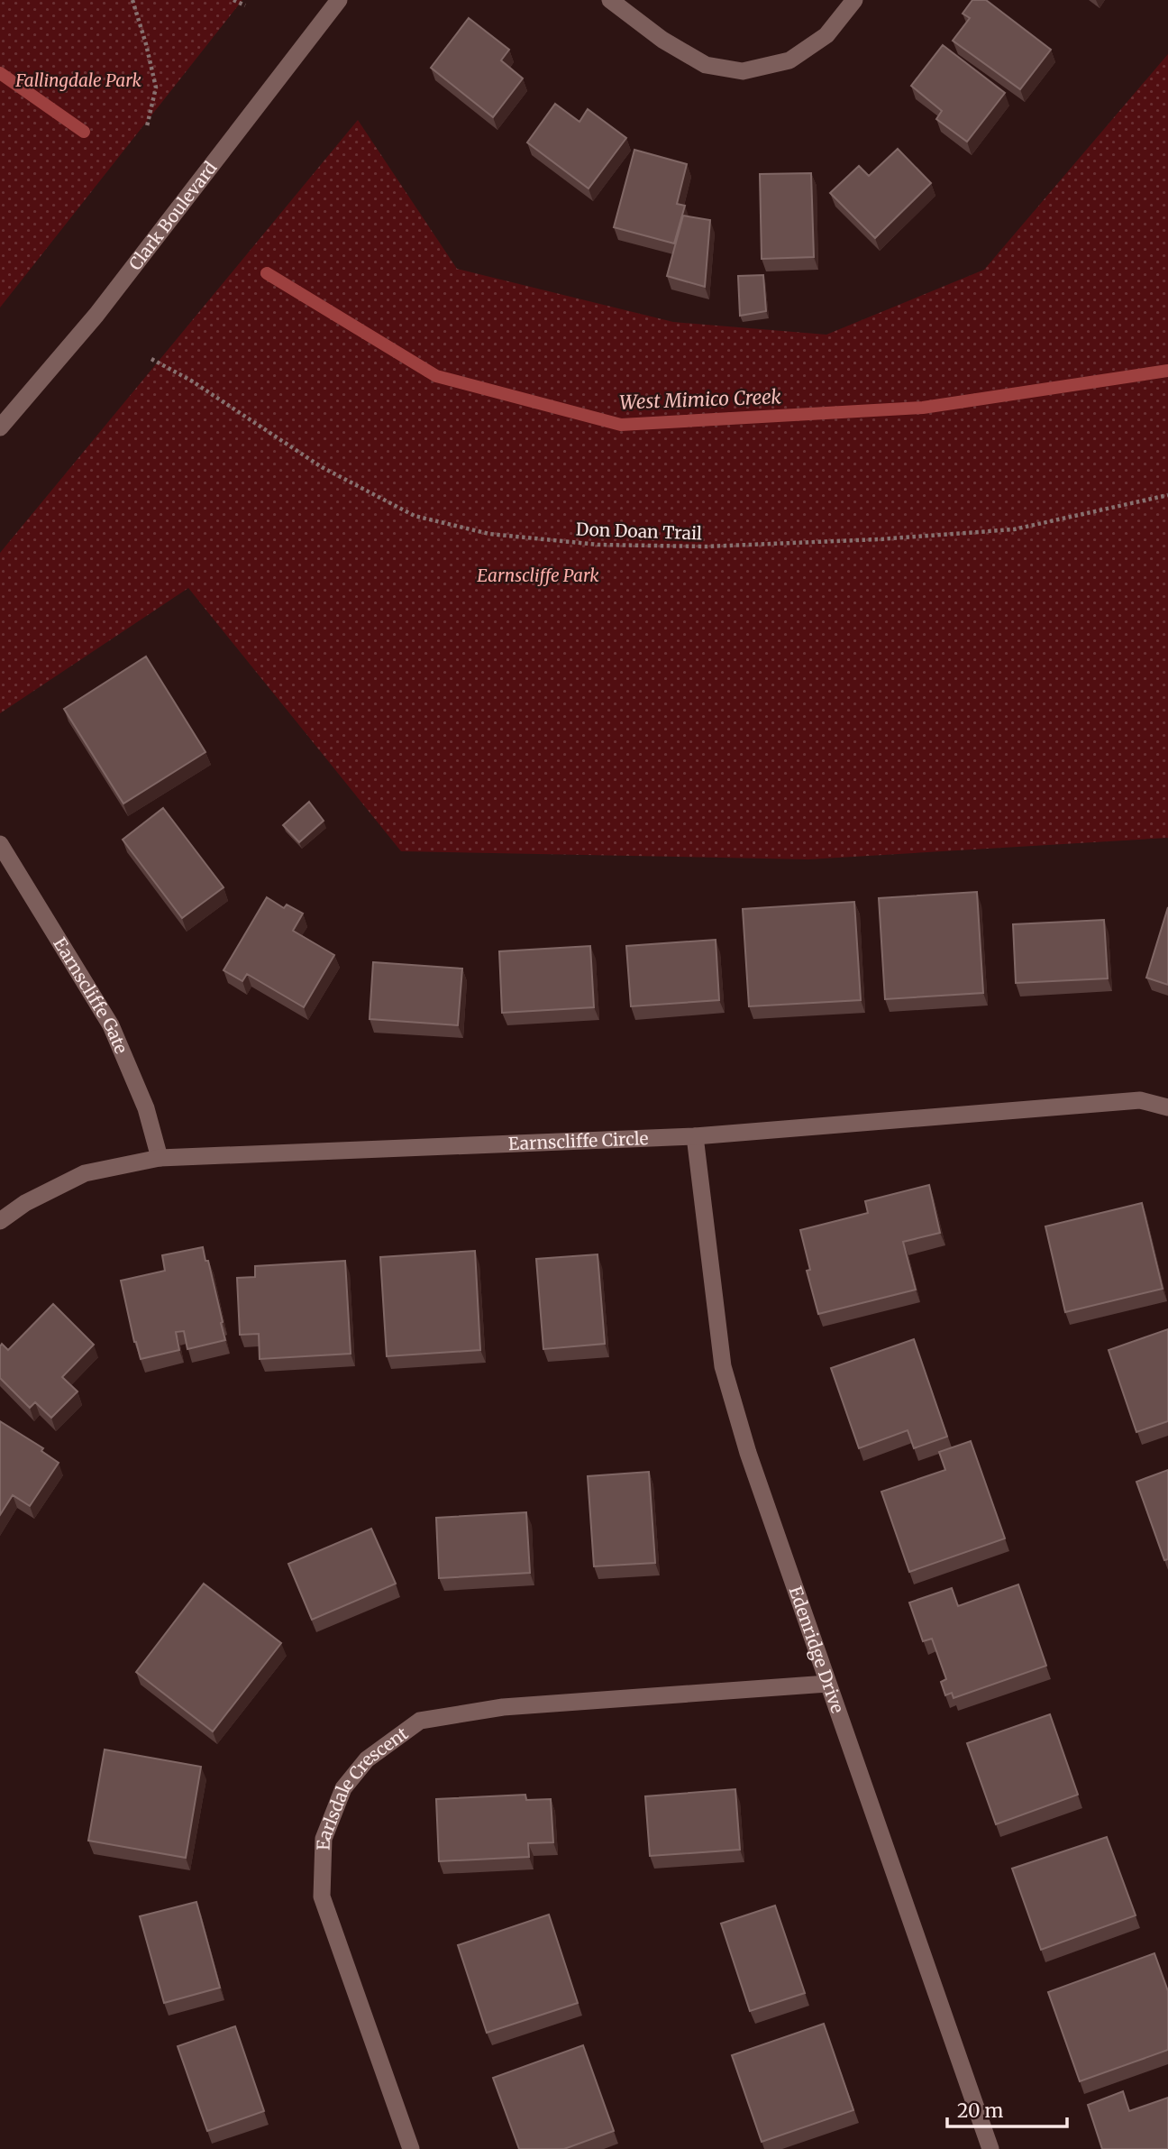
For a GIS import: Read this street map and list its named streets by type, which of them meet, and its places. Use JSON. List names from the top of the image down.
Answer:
{
  "streets": {
    "street": [
      "Clark Boulevard",
      "Earnscliffe Gate",
      "Earnscliffe Circle",
      "Edenridge Drive",
      "Earlsdale Crescent"
    ],
    "path": ["Don Doan Trail"]
  },
  "crossings": [
    ["Earnscliffe Gate", "Earnscliffe Circle"],
    ["Earnscliffe Circle", "Edenridge Drive"],
    ["Edenridge Drive", "Earlsdale Crescent"]
  ],
  "water": ["West Mimico Creek"],
  "parks": ["Fallingdale Park", "Earnscliffe Park"],
  "scale_bar": "20 m"
}
